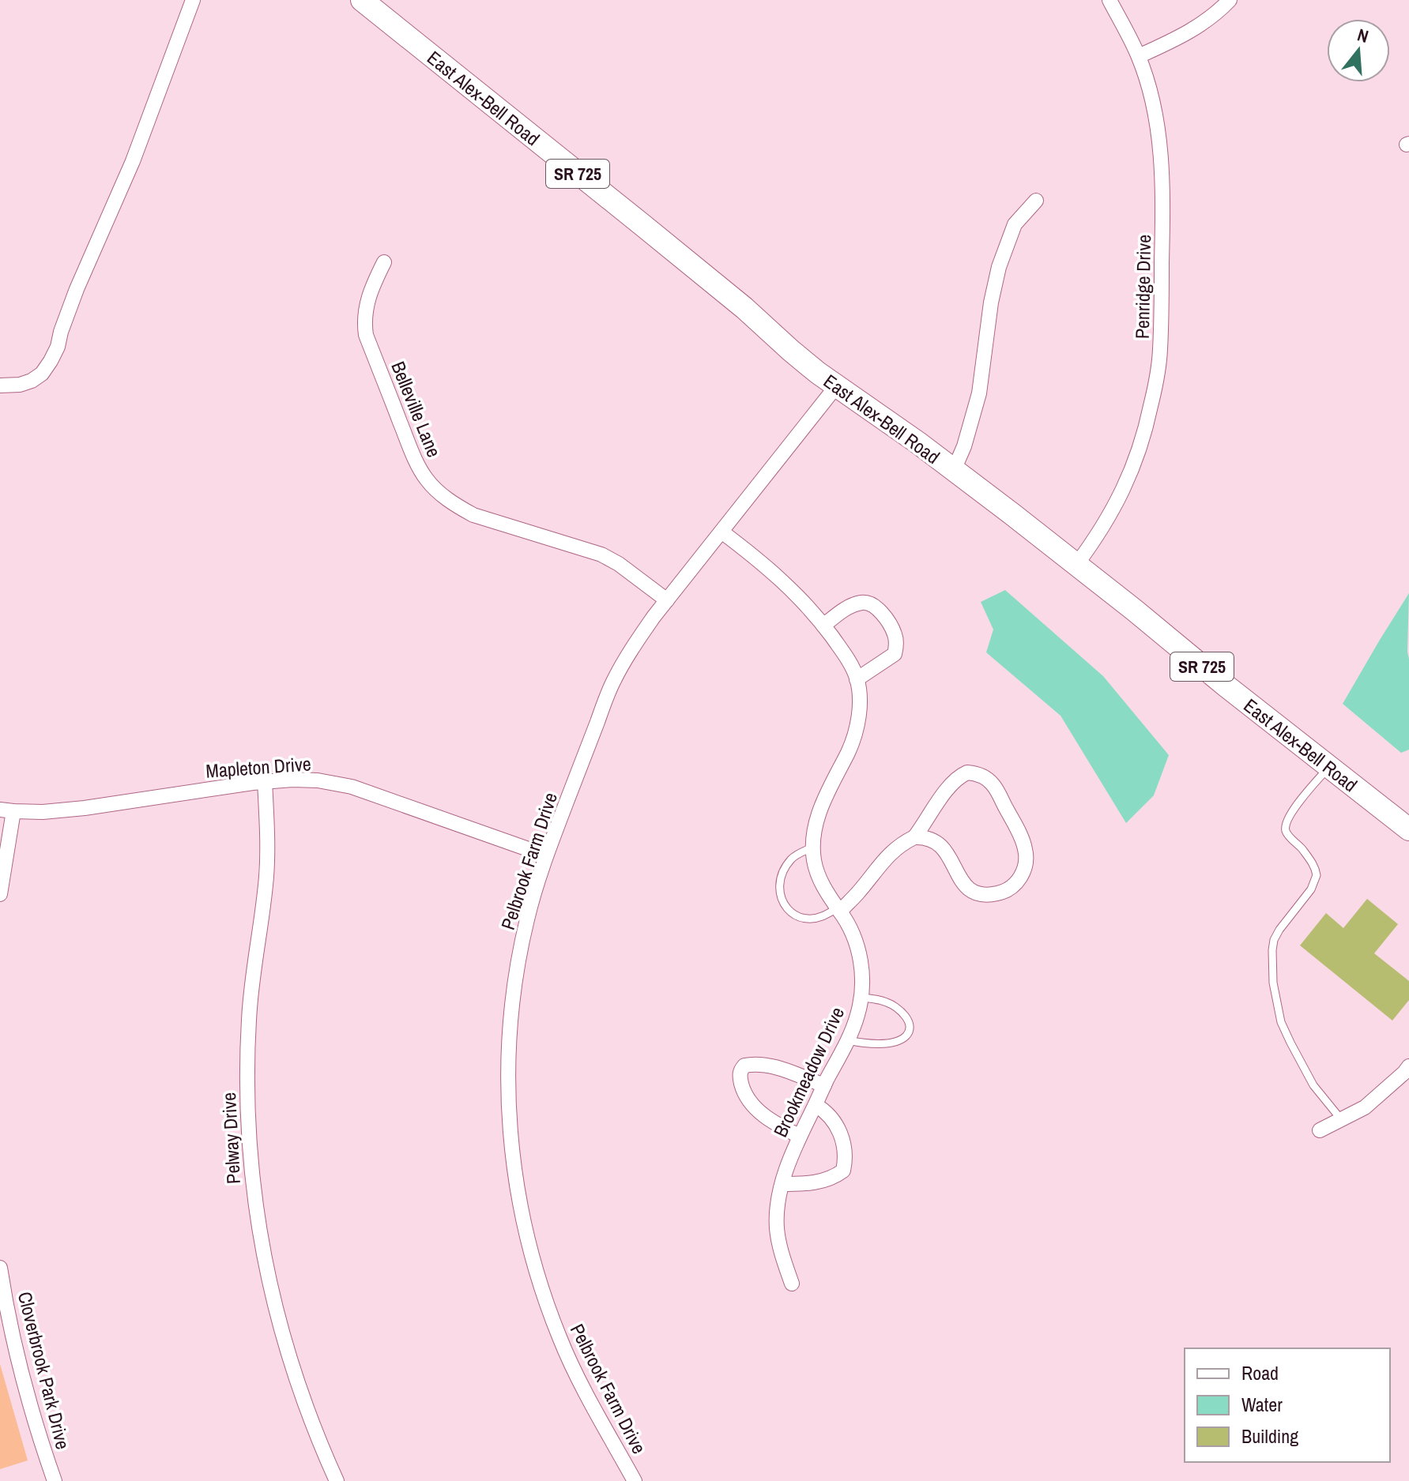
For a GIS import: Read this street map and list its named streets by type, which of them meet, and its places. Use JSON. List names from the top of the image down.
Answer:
{
  "streets": {
    "main road": ["East Alex-Bell Road", "SR 725"],
    "street": [
      "Penridge Drive",
      "Belleville Lane",
      "Mapleton Drive",
      "Pelbrook Farm Drive",
      "Brookmeadow Drive",
      "Pelway Drive",
      "Cloverbrook Park Drive"
    ]
  },
  "crossings": [
    ["East Alex-Bell Road", "Penridge Drive"],
    ["East Alex-Bell Road", "Pelbrook Farm Drive"],
    ["Belleville Lane", "Pelbrook Farm Drive"],
    ["Mapleton Drive", "Pelbrook Farm Drive"],
    ["Mapleton Drive", "Pelway Drive"],
    ["Pelbrook Farm Drive", "Brookmeadow Drive"]
  ],
  "legend": ["Road", "Water", "Building"],
  "north": "top"
}
